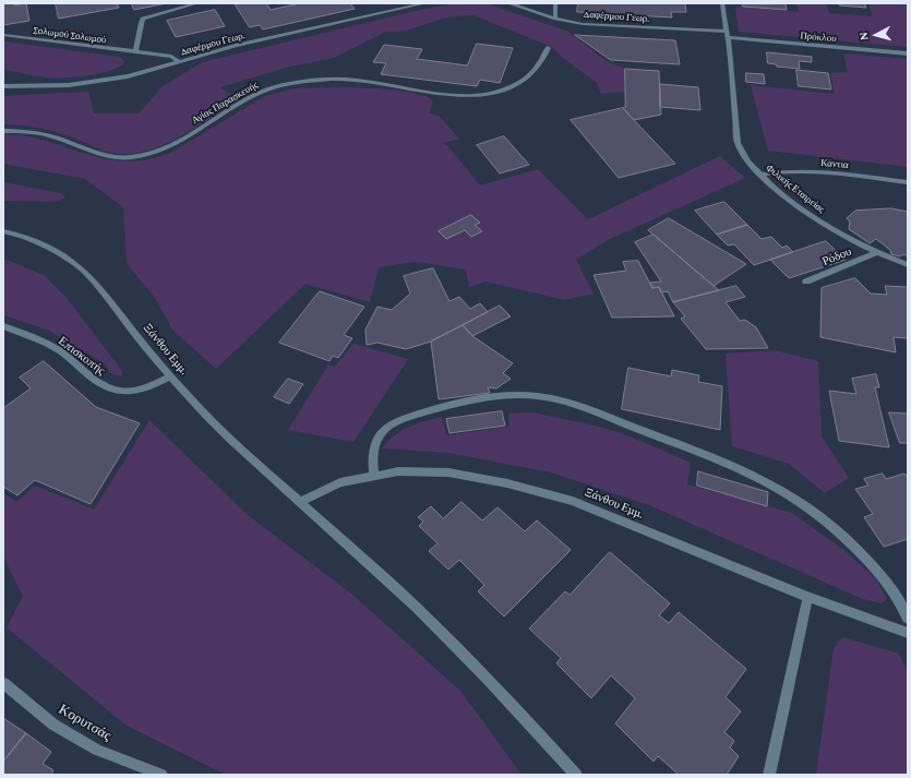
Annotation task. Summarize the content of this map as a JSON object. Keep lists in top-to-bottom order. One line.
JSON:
{"streets":{"street":["Δαφέρμου Γεωρ.","Σολωμού Σολωμού","Πρόκλου","Αγίας Παρασκευής","Κάντια","Φιλικής Εταιρείας","Ρόδου","Ξάνθου Εμμ.","Επισκοπής","Κορυτσάς"]},"crossings":[["Δαφέρμου Γεωρ.","Σολωμού Σολωμού"],["Δαφέρμου Γεωρ.","Πρόκλου"],["Δαφέρμου Γεωρ.","Φιλικής Εταιρείας"],["Πρόκλου","Φιλικής Εταιρείας"],["Κάντια","Φιλικής Εταιρείας"],["Φιλικής Εταιρείας","Ρόδου"],["Ξάνθου Εμμ.","Επισκοπής"]],"north":"left"}
